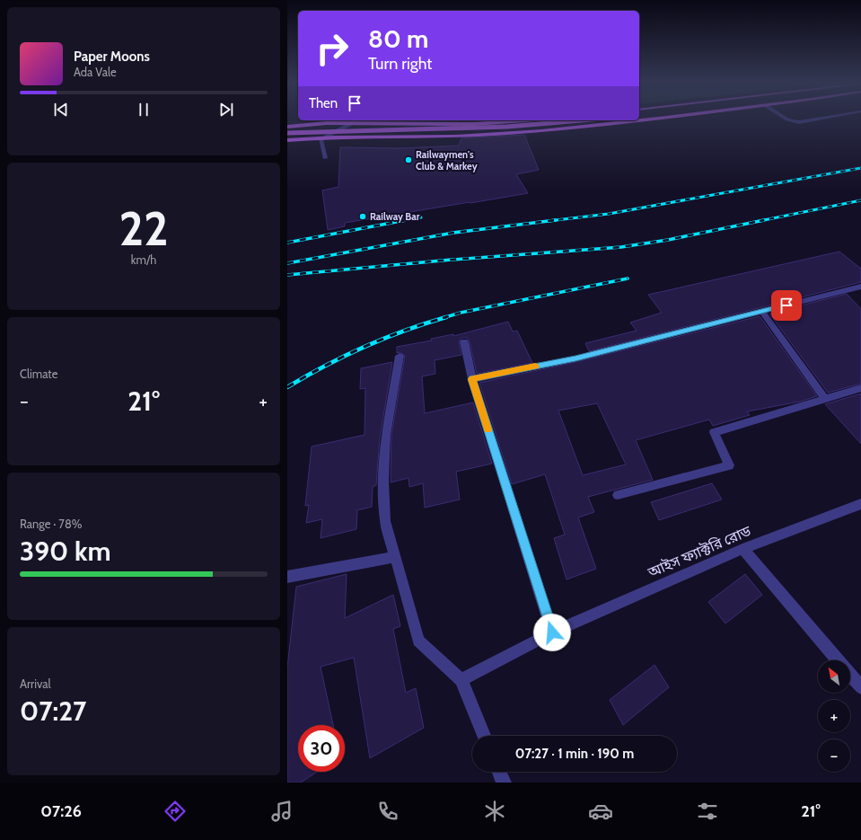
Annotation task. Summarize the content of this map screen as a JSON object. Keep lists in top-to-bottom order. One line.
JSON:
{"streets":{"street":["আইস ফ্যাক্টরি রোড"]},"places":["Railwaymen's Club & Markey","Railway Bar"],"north":"top left","page":{"turn":["80 m","Turn right"],"song":["Paper Moons","Ada Vale"],"then":"Then","tile":[["22","km/h"],"Climate",["Range · 78%","390 km"],["Arrival","07:27"]],"heat":["−","21°","+"],"map_buttons":["+","−"],"limit":"30","trip":"07:27 · 1 min · 190 m","tabs":["07:26","21°"]}}
